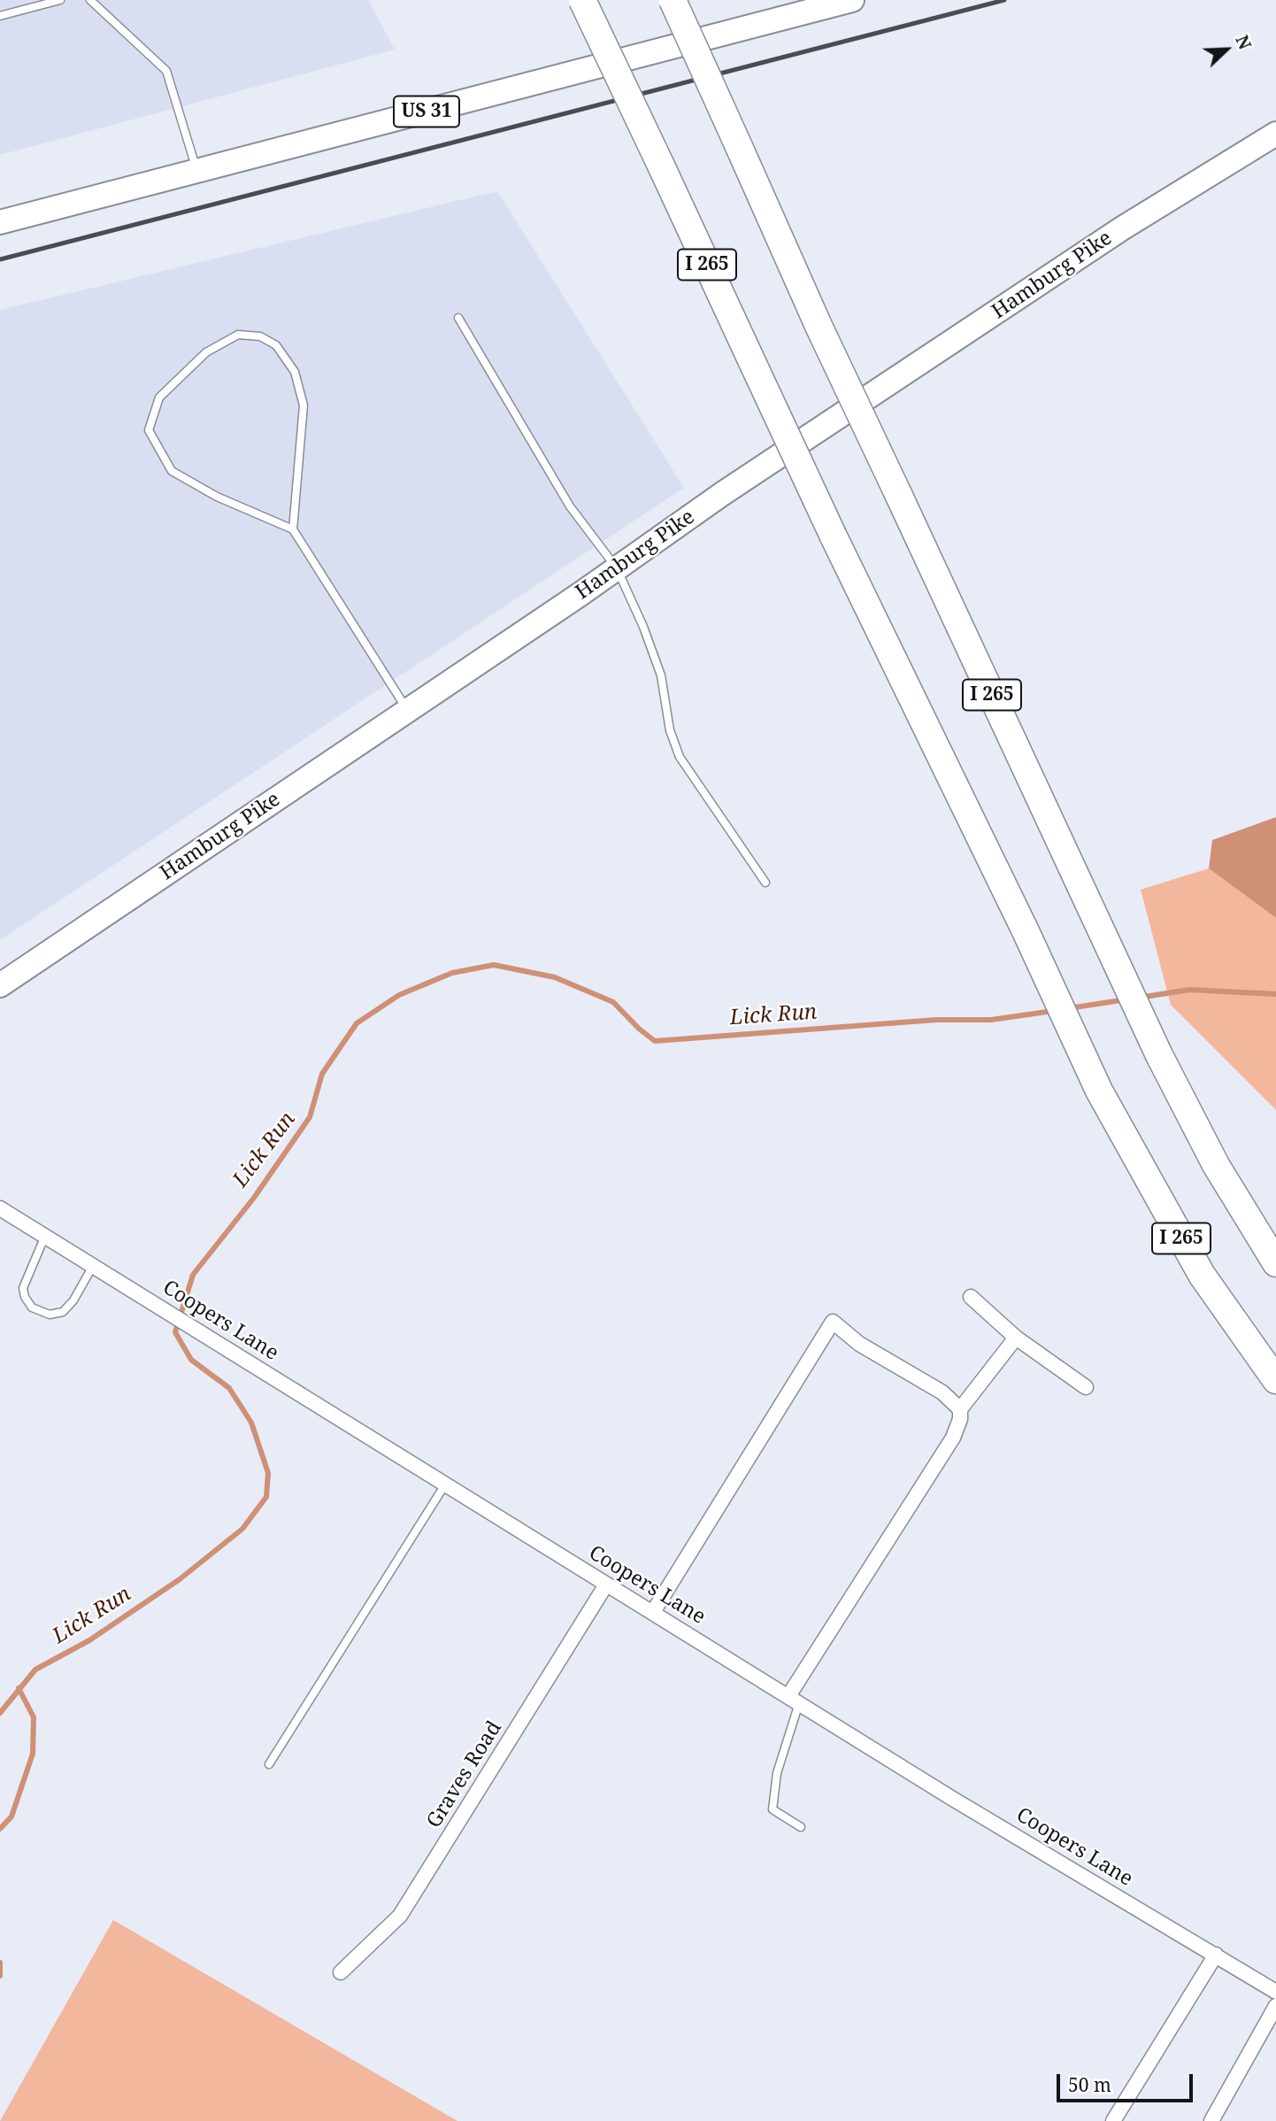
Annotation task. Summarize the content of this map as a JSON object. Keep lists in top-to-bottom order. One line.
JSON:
{"streets":{"highway":["I 265"],"main road":["US 31","Hamburg Pike"],"street":["Coopers Lane","Graves Road"]},"crossings":[["Coopers Lane","Graves Road"]],"water":["Lick Run"],"scale_bar":"50 m","north":"top right"}
